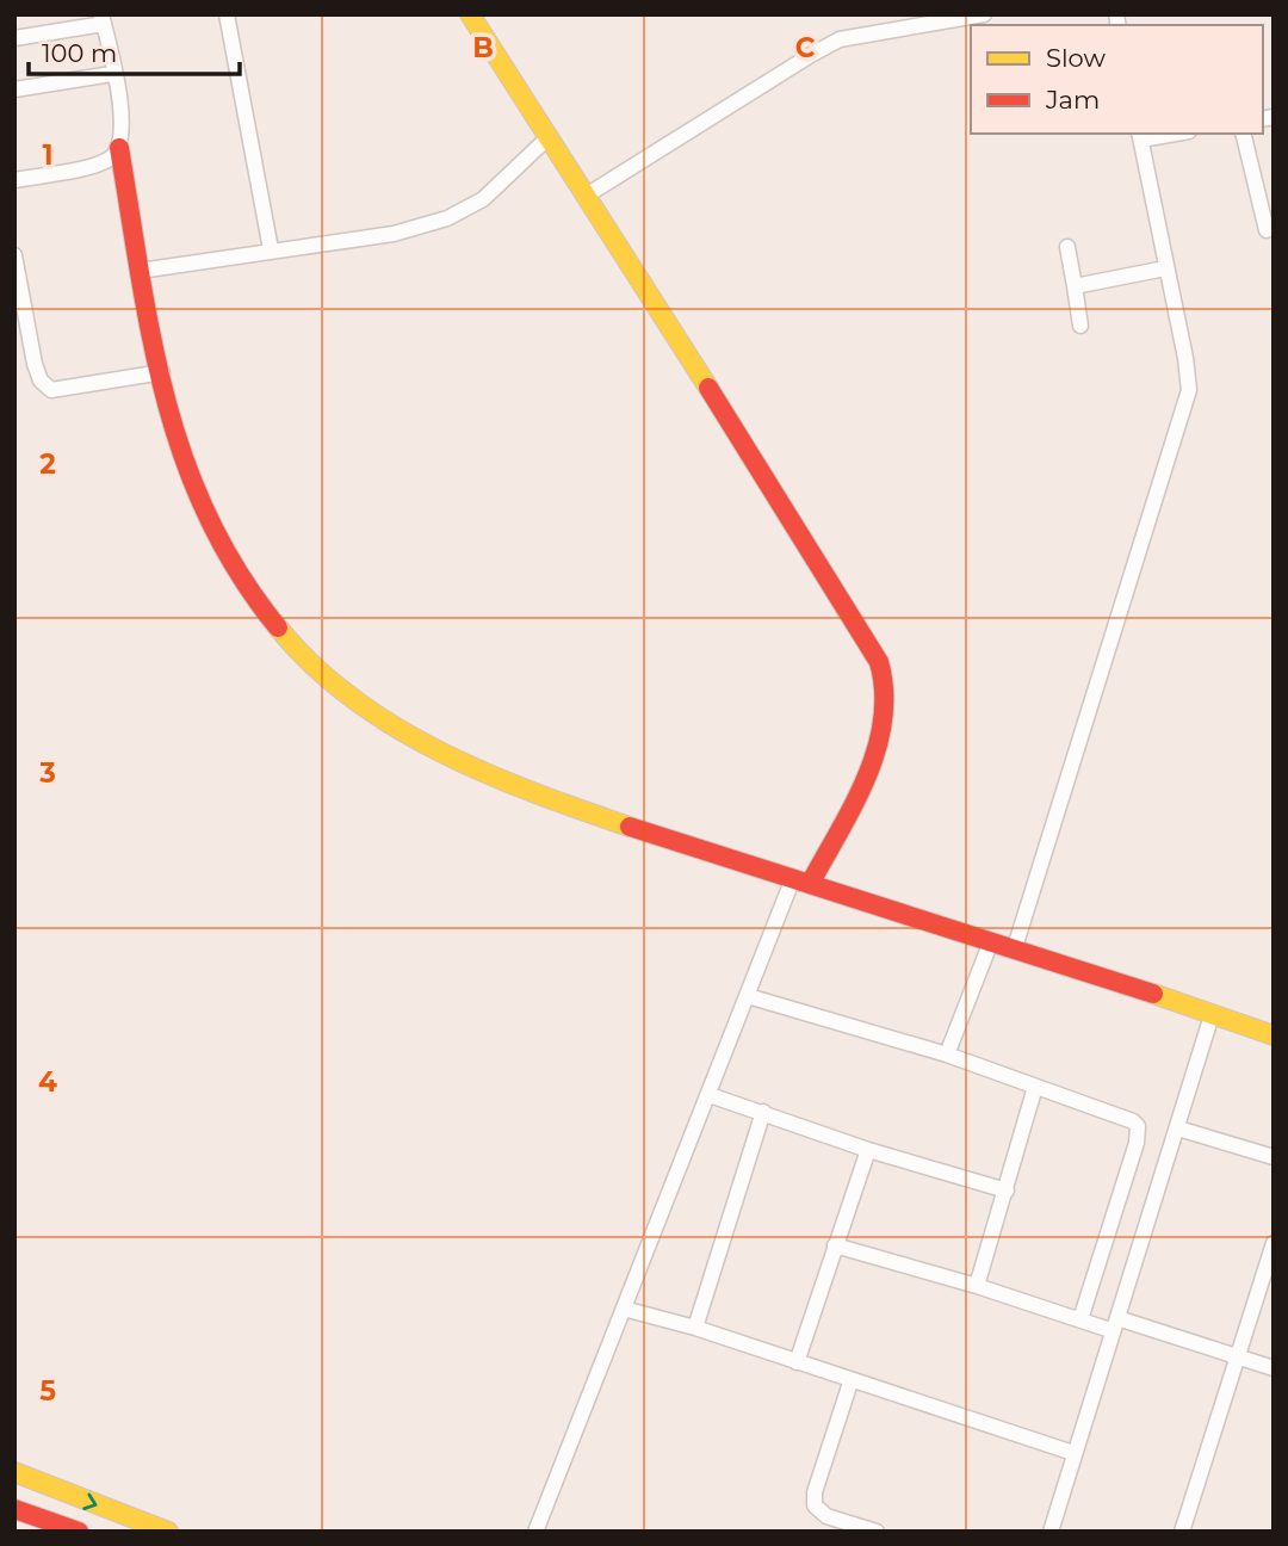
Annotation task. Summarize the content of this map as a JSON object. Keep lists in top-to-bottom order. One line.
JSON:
{"legend":["Slow","Jam"],"scale_bar":"100 m","grid":{"columns":["B","C"],"rows":["1","2","3","4","5"]}}
